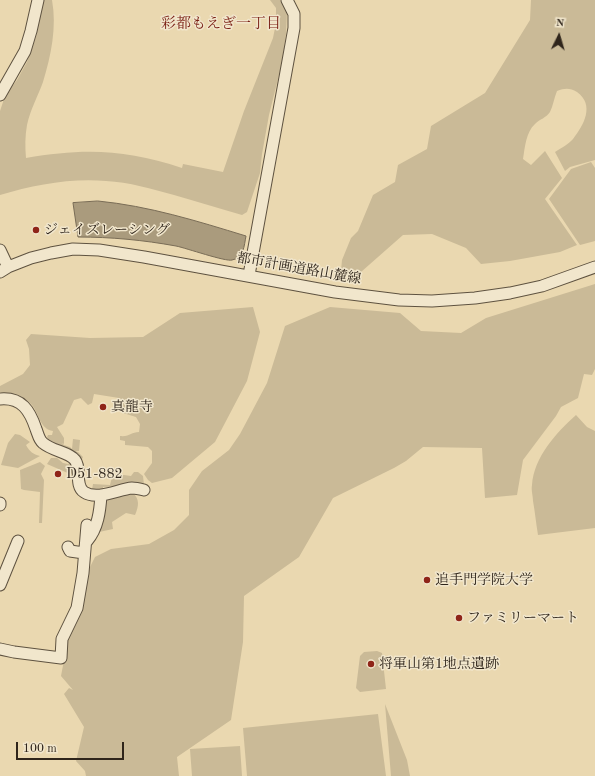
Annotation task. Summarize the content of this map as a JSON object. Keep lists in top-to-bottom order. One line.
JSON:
{"streets":{"street":["都市計画道路山麓線"]},"districts":["彩都もえぎ一丁目"],"places":["ジェイズレーシング","真龍寺","D51-882","追手門学院大学","ファミリーマート","将軍山第1地点遺跡"],"scale_bar":"100 m","north":"top"}
